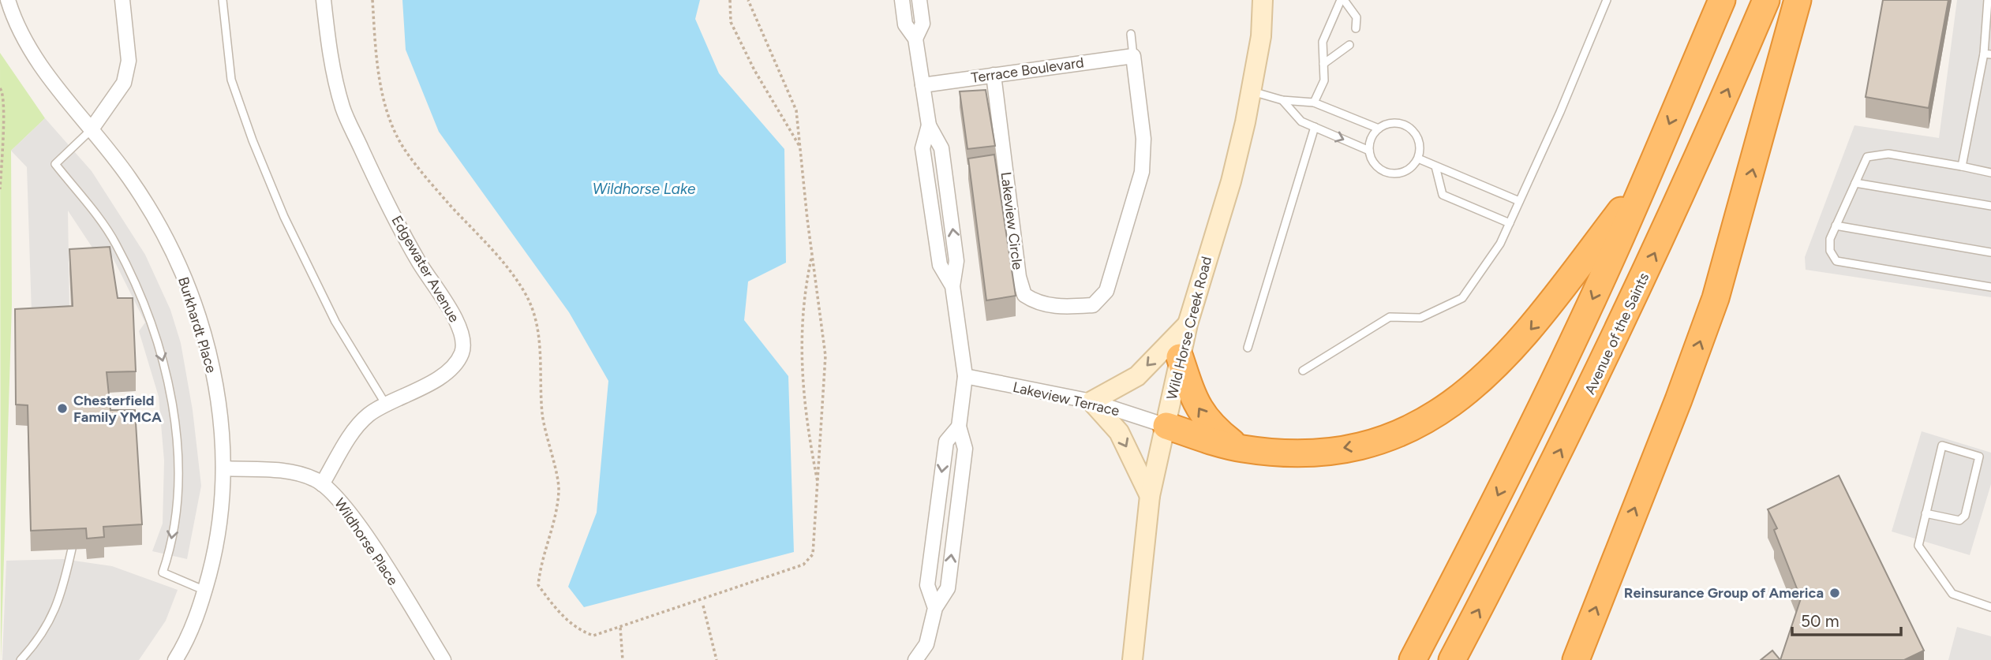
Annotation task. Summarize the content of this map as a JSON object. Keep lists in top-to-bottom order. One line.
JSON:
{"streets":{"highway":["Avenue of the Saints"],"main road":["Wild Horse Creek Road"],"street":["Terrace Boulevard","Lakeview Circle","Edgewater Avenue","Burkhardt Place","Lakeview Terrace","Wildhorse Place"]},"crossings":[["Terrace Boulevard","Lakeview Circle"],["Edgewater Avenue","Wildhorse Place"],["Burkhardt Place","Wildhorse Place"],["Wild Horse Creek Road","Lakeview Terrace"]],"water":["Wildhorse Lake"],"places":["Chesterfield Family YMCA","Reinsurance Group of America"],"scale_bar":"50 m"}
